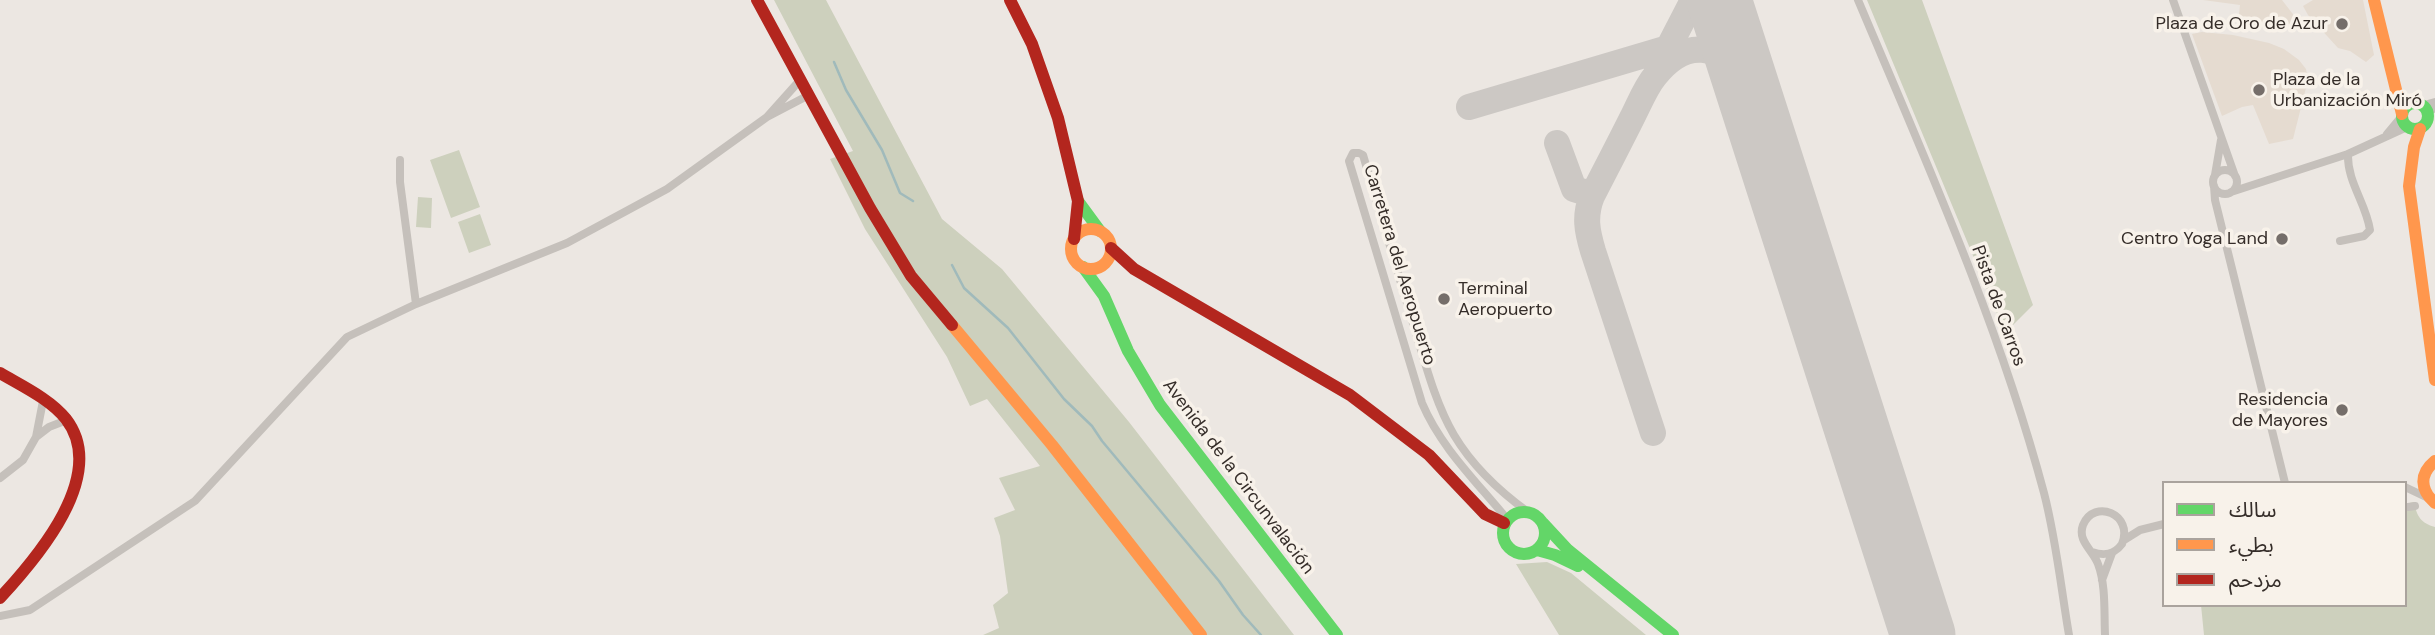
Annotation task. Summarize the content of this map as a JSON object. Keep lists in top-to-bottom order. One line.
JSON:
{"streets":{"main road":["Avenida de la Circunvalación"],"street":["Carretera del Aeropuerto","Pista de Carros"]},"places":["Plaza de Oro de Azur","Plaza de la Urbanización Miró","Centro Yoga Land","Terminal Aeropuerto","Residencia de Mayores"],"legend":["سالك","بطيء","مزدحم"]}
